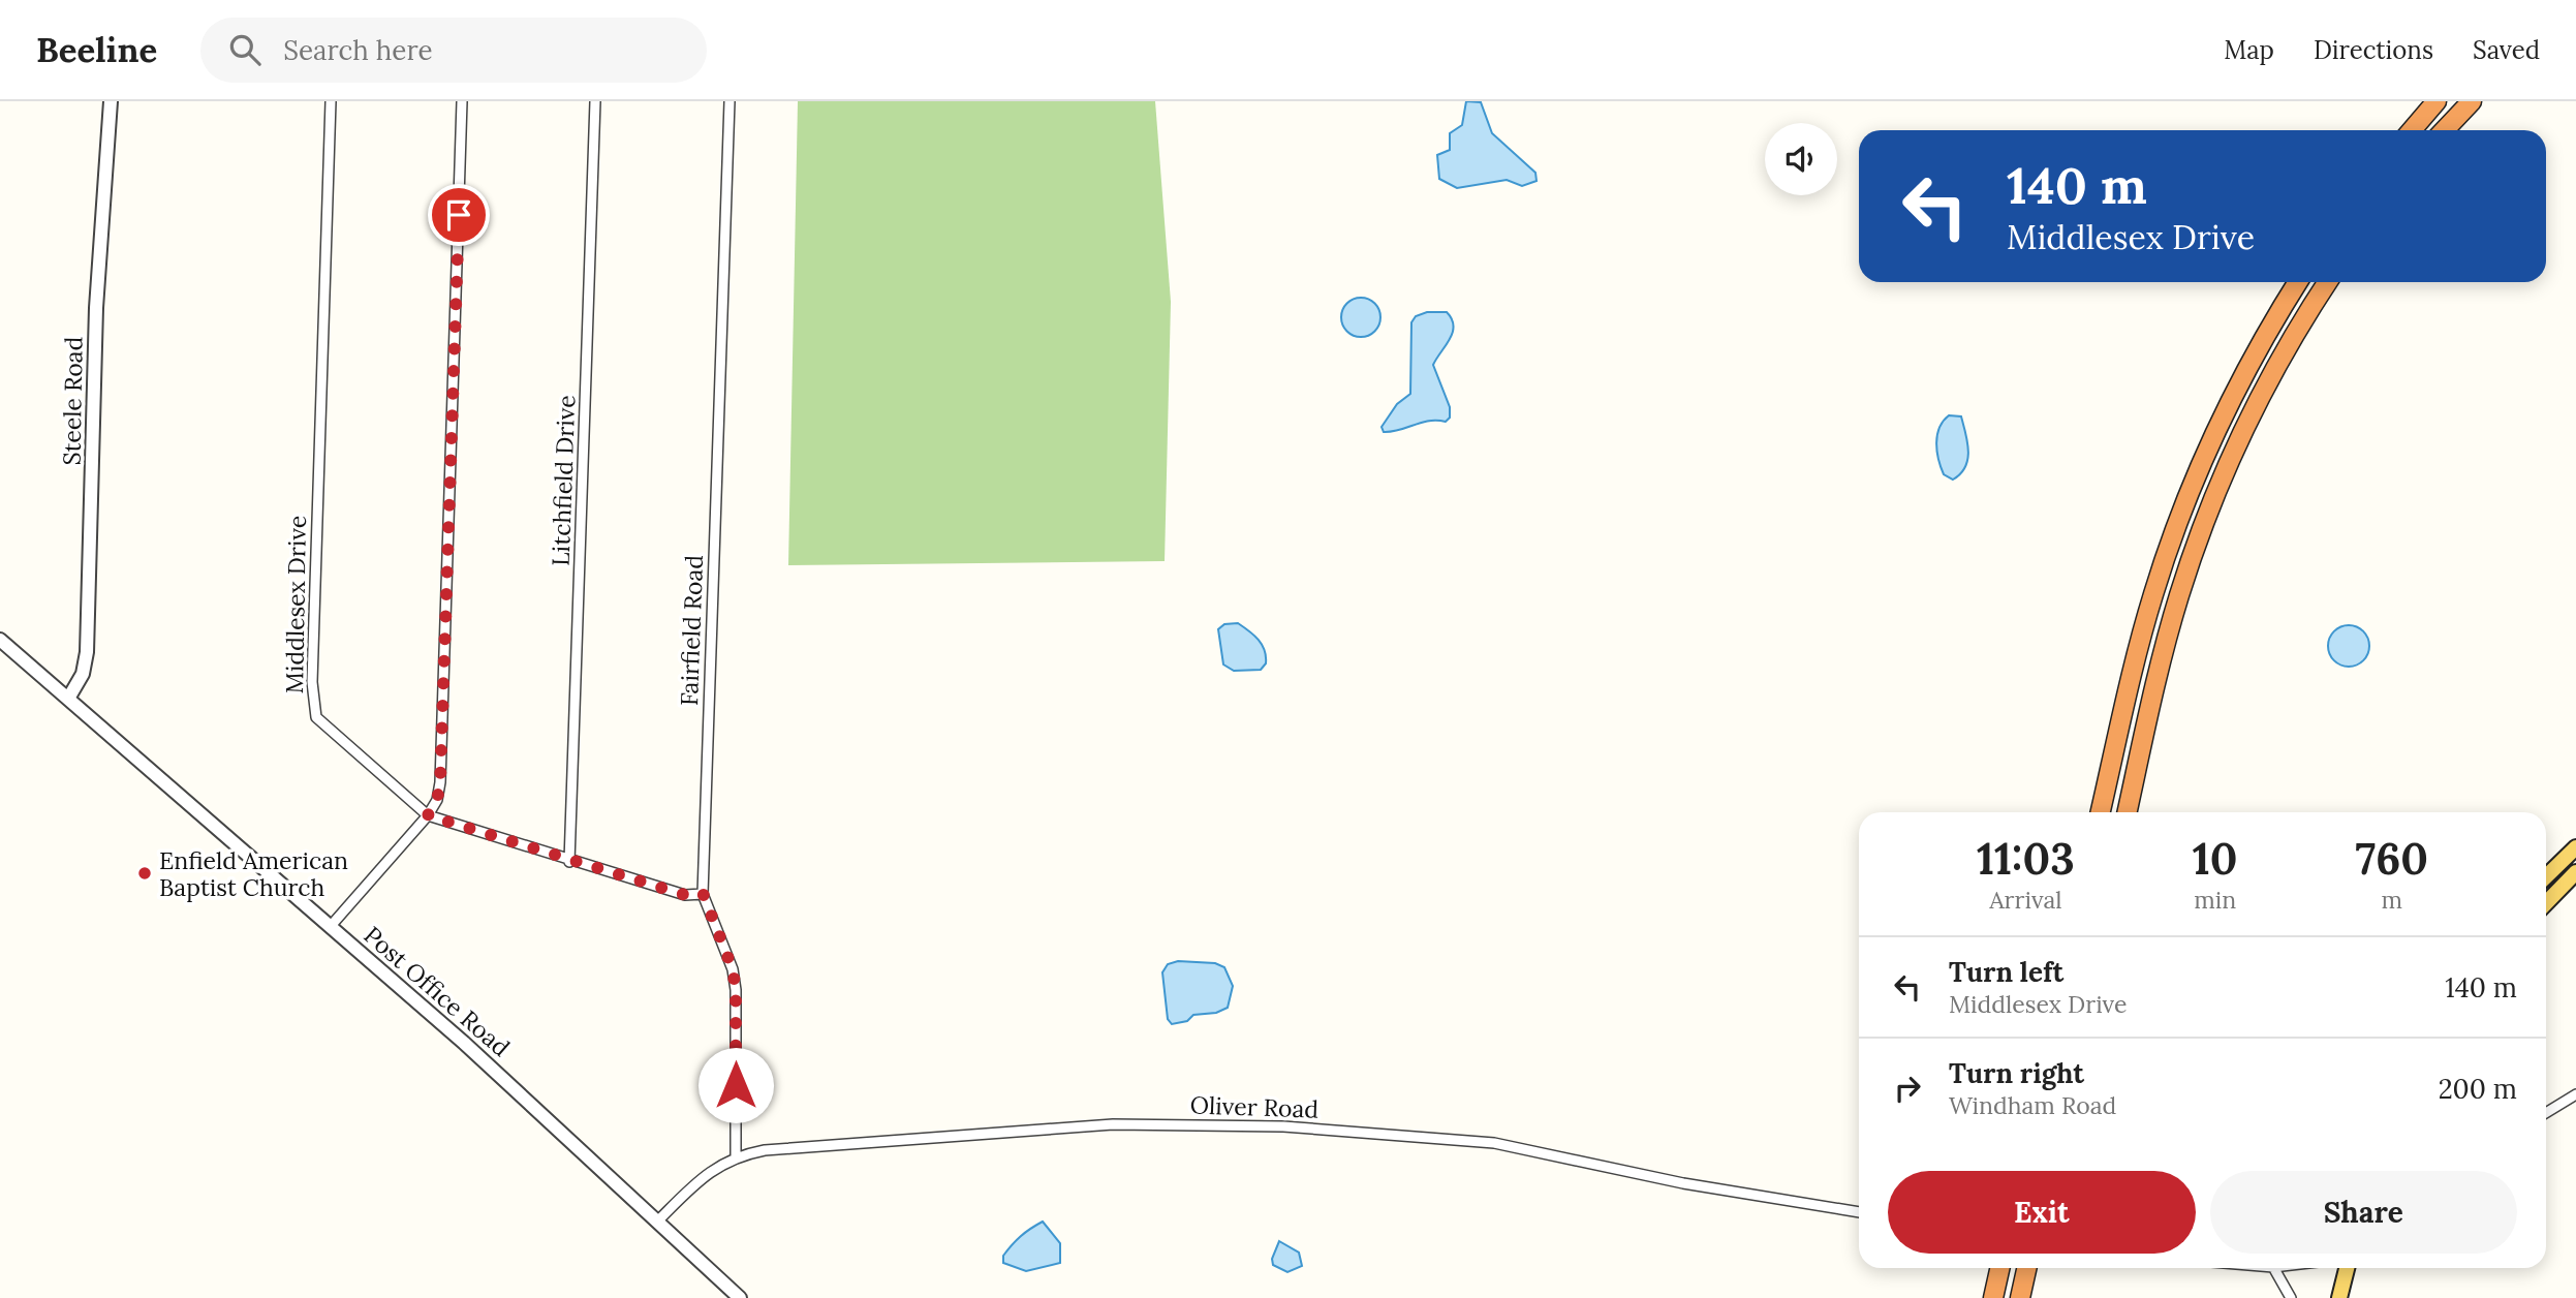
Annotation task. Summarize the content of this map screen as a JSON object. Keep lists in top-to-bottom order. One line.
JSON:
{"streets":{"street":["Steele Road","Litchfield Drive","Middlesex Drive","Fairfield Road","Post Office Road","Oliver Road"]},"crossings":[["Steele Road","Post Office Road"],["Litchfield Drive","Middlesex Drive"],["Middlesex Drive","Fairfield Road"],["Fairfield Road","Oliver Road"],["Post Office Road","Oliver Road"]],"places":["Enfield American Baptist Church"],"page":{"header":"Beeline","search":"Search here","nav":["Map","Directions","Saved"],"turn":["140 m","Middlesex Drive"],"eta":["11:03","Arrival","10","min","760","m"],"list":[{"name":"Turn left","note":"Middlesex Drive","value":"140 m"},{"name":"Turn right","note":"Windham Road","value":"200 m"}],"buttons":["Exit","Share"]}}
